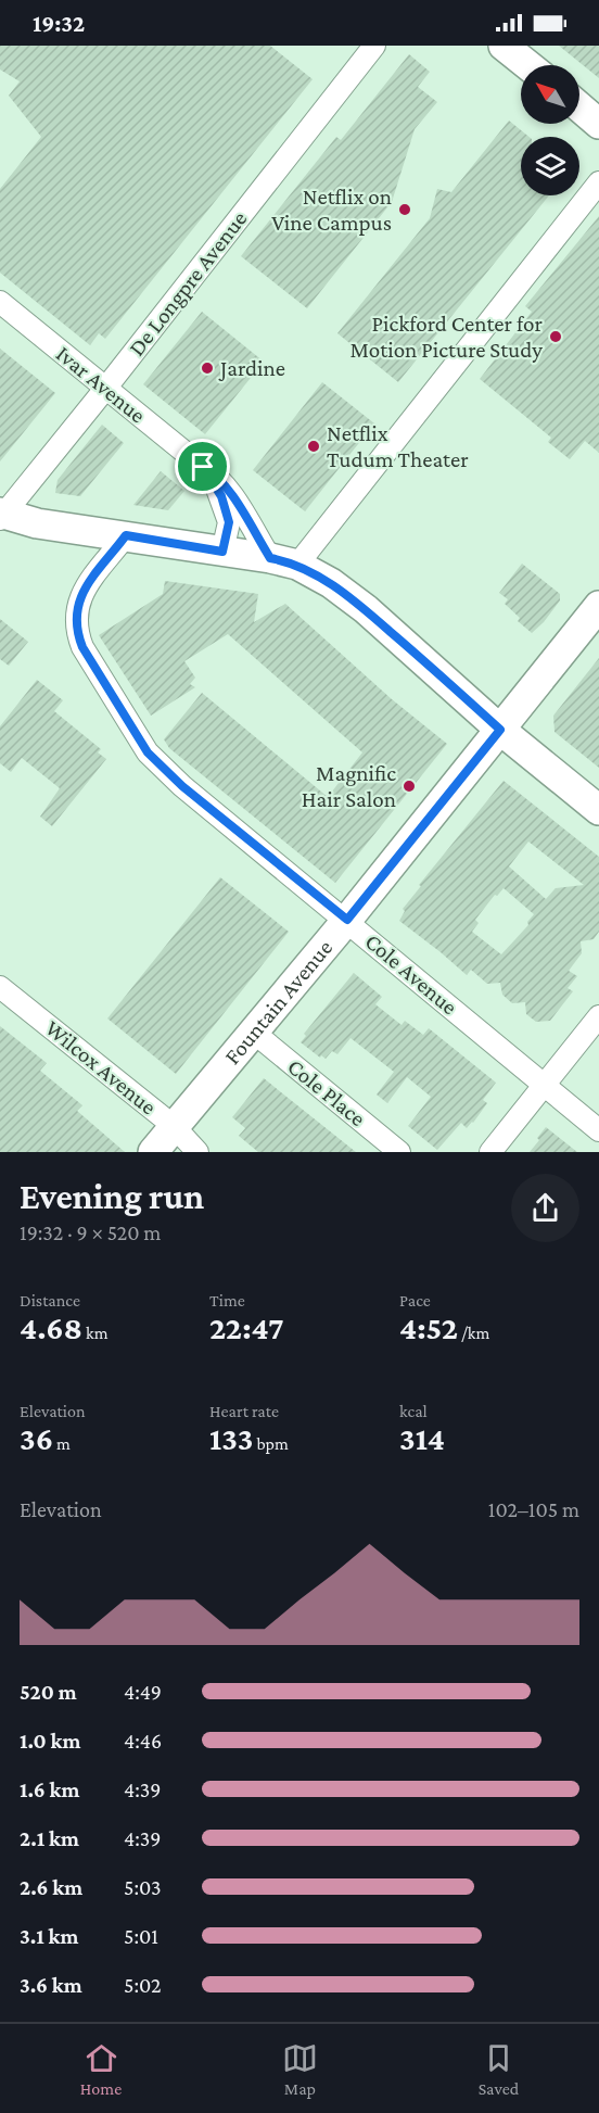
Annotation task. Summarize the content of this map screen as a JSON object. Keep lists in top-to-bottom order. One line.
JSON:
{"streets":{"main road":["Fountain Avenue"],"street":["De Longpre Avenue","Ivar Avenue","Cole Avenue","Wilcox Avenue","Cole Place"]},"crossings":[["De Longpre Avenue","Ivar Avenue"],["Cole Avenue","Fountain Avenue"],["Fountain Avenue","Wilcox Avenue"],["Fountain Avenue","Cole Place"]],"places":["Netflix on Vine Campus","Pickford Center for Motion Picture Study","Jardine","Netflix Tudum Theater","Magnific Hair Salon"],"north":"top left","page":{"status":"19:32","heading":["Evening run","19:32 · 9 × 520 m"],"stats":[["Distance","4.68 km"],["Time","22:47"],["Pace","4:52 /km"],["Elevation","36 m"],["Heart rate","133 bpm"],["kcal","314"]],"chart":["Elevation","102–105 m"],"list":[{"name":"520 m","note":"4:49"},{"name":"1.0 km","note":"4:46"},{"name":"1.6 km","note":"4:39"},{"name":"2.1 km","note":"4:39"},{"name":"2.6 km","note":"5:03"},{"name":"3.1 km","note":"5:01"},{"name":"3.6 km","note":"5:02"}],"tabs":["Home","Map","Saved"]}}
